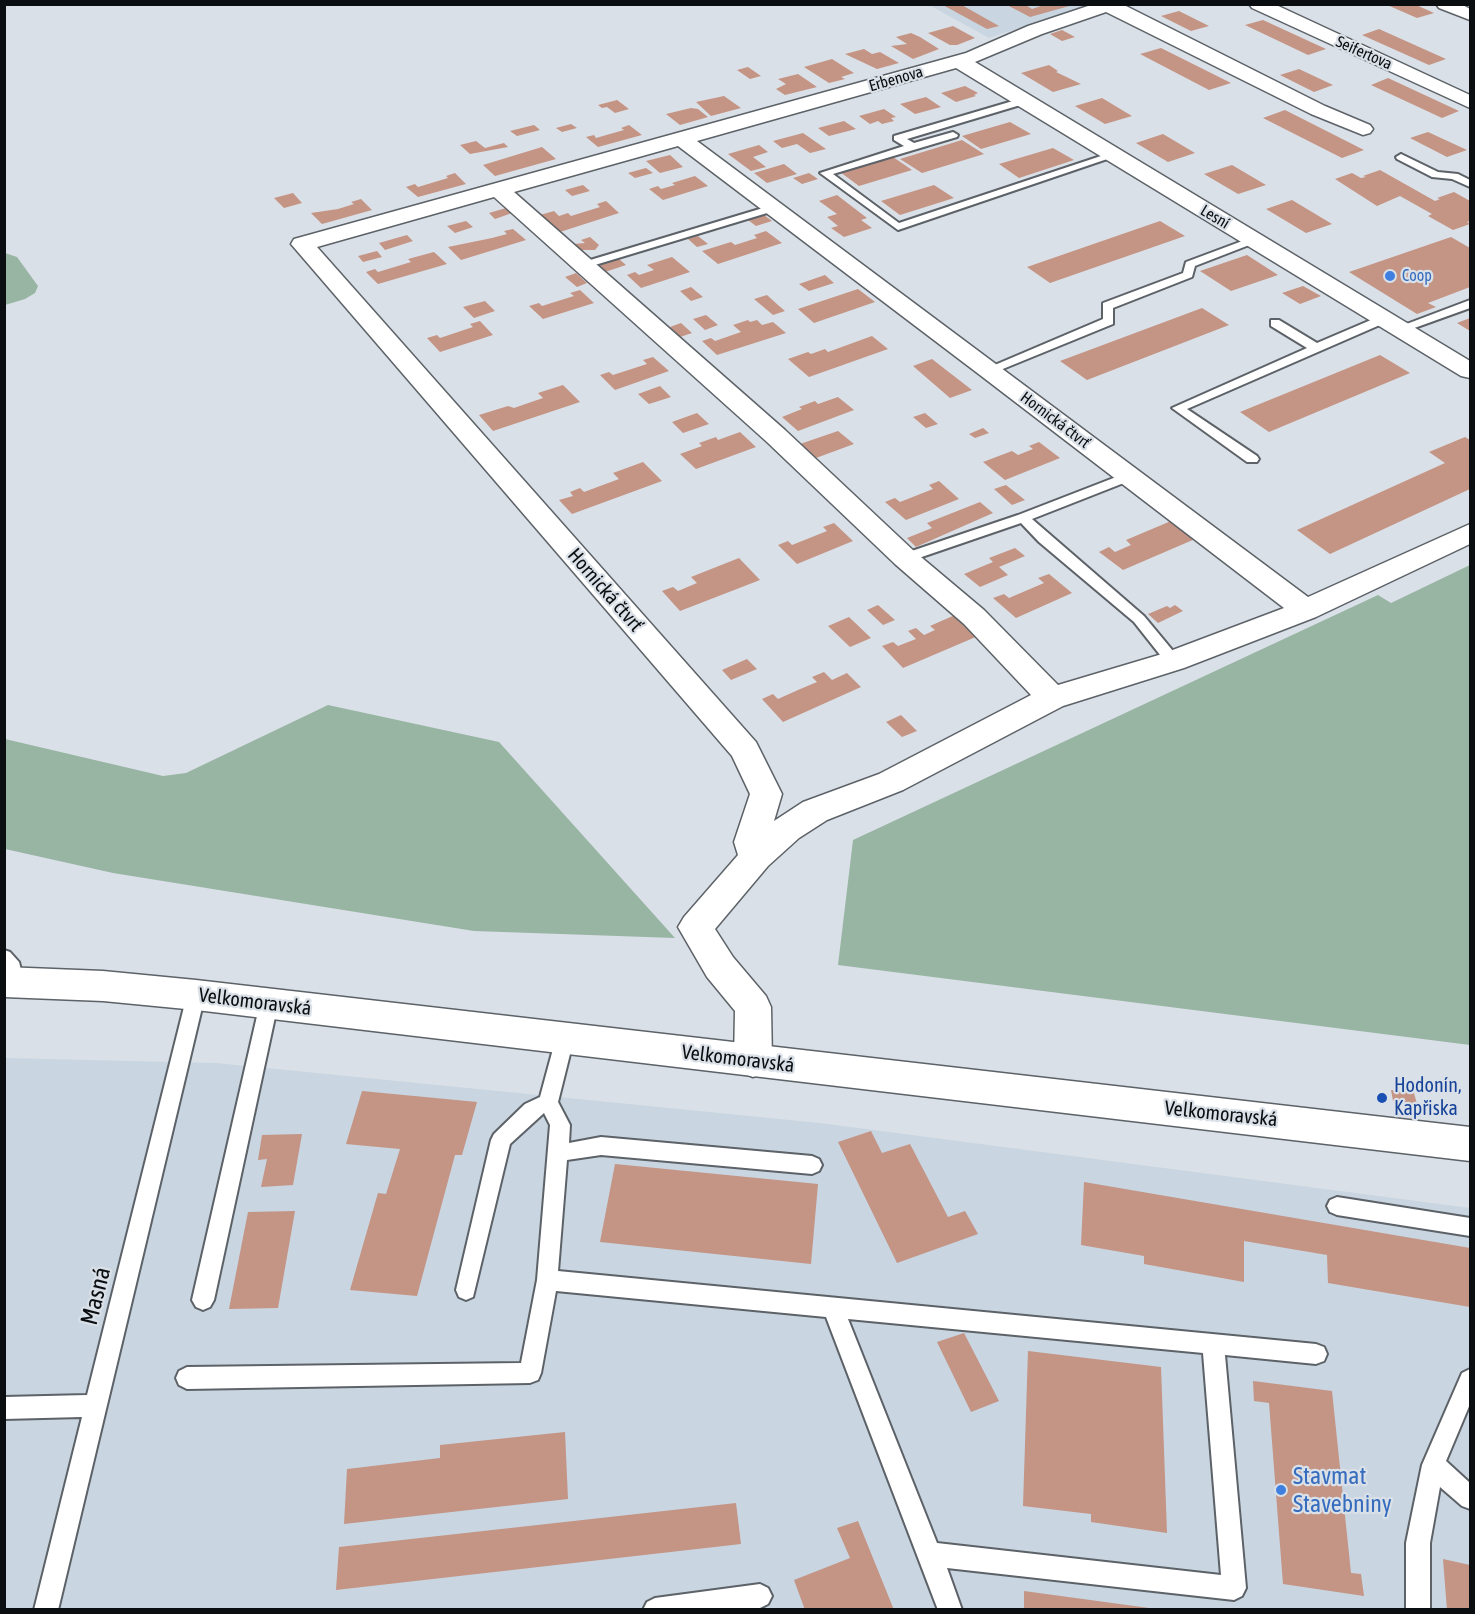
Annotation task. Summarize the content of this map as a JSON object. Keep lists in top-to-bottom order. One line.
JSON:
{"streets":{"street":["Seifertova","Erbenova","Lesní","Hornická čtvrť","Velkomoravská"],"lane":["Masná"]},"crossings":[["Erbenova","Lesní"],["Erbenova","Hornická čtvrť"],["Velkomoravská","Masná"]],"places":["Coop","Hodonín, Kapřiska","Stavmat Stavebniny"]}
